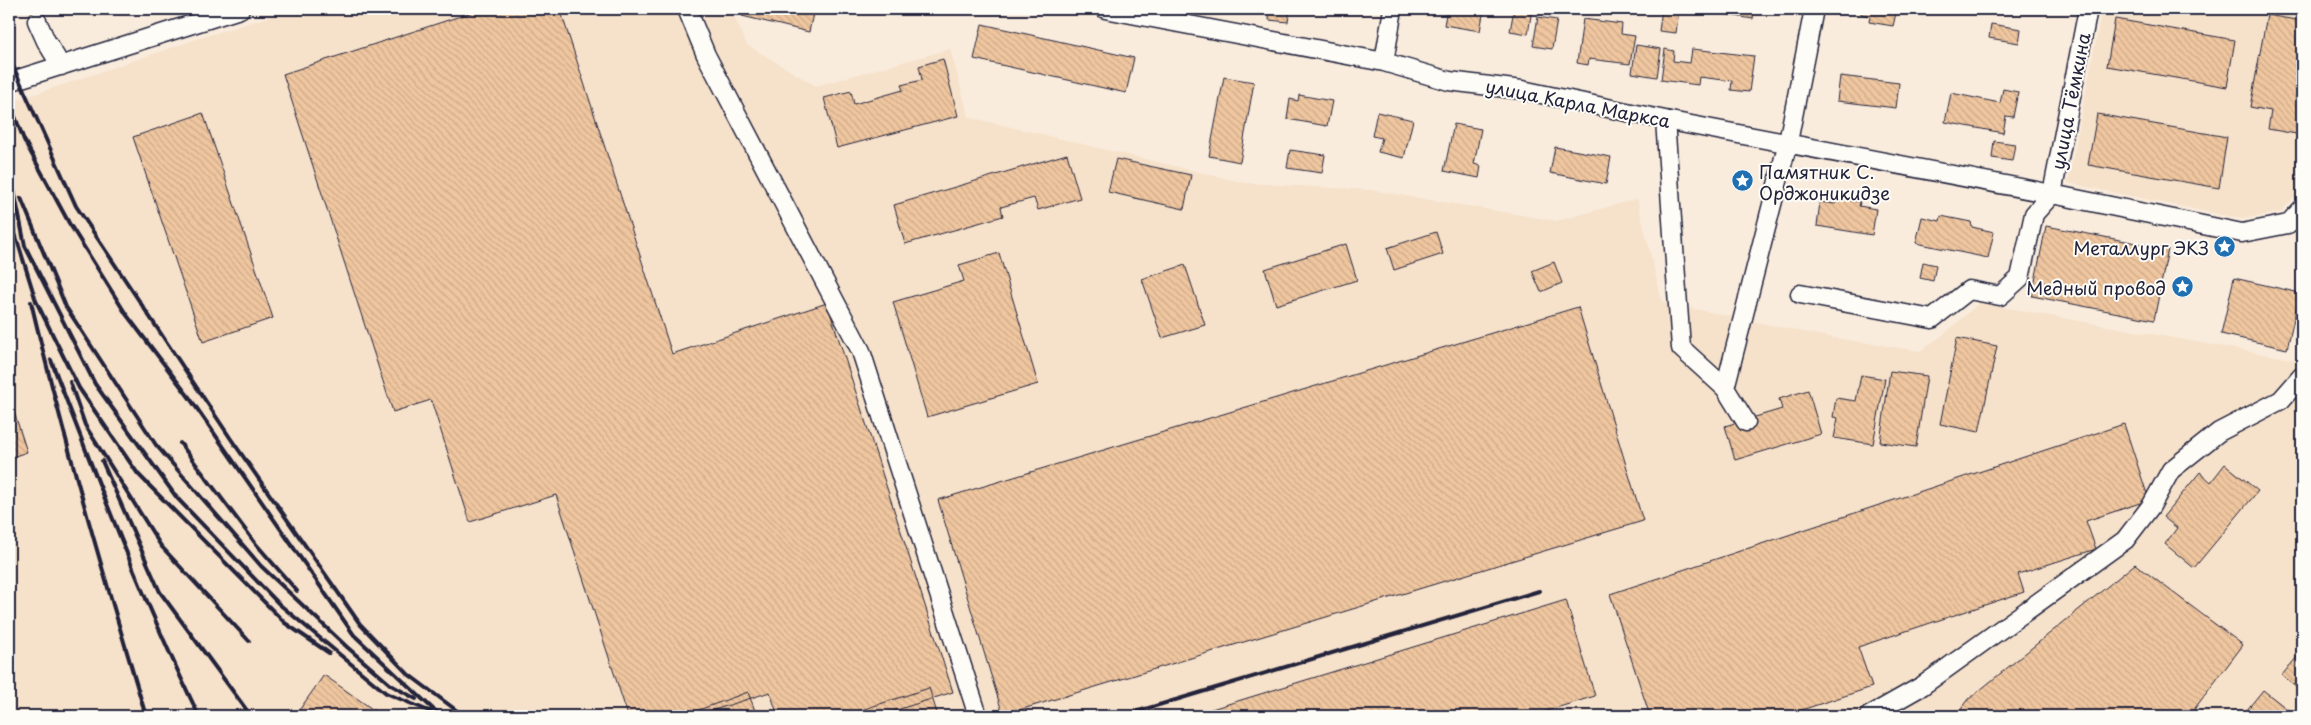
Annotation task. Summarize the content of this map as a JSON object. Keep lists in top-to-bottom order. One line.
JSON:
{"streets":{"street":["улица Тёмкина","улица Карла Маркса"]},"crossings":[["улица Тёмкина","улица Карла Маркса"]],"places":{"place":["Памятник С. Орджоникидзе","Металлург ЭКЗ","Медный провод"]}}
